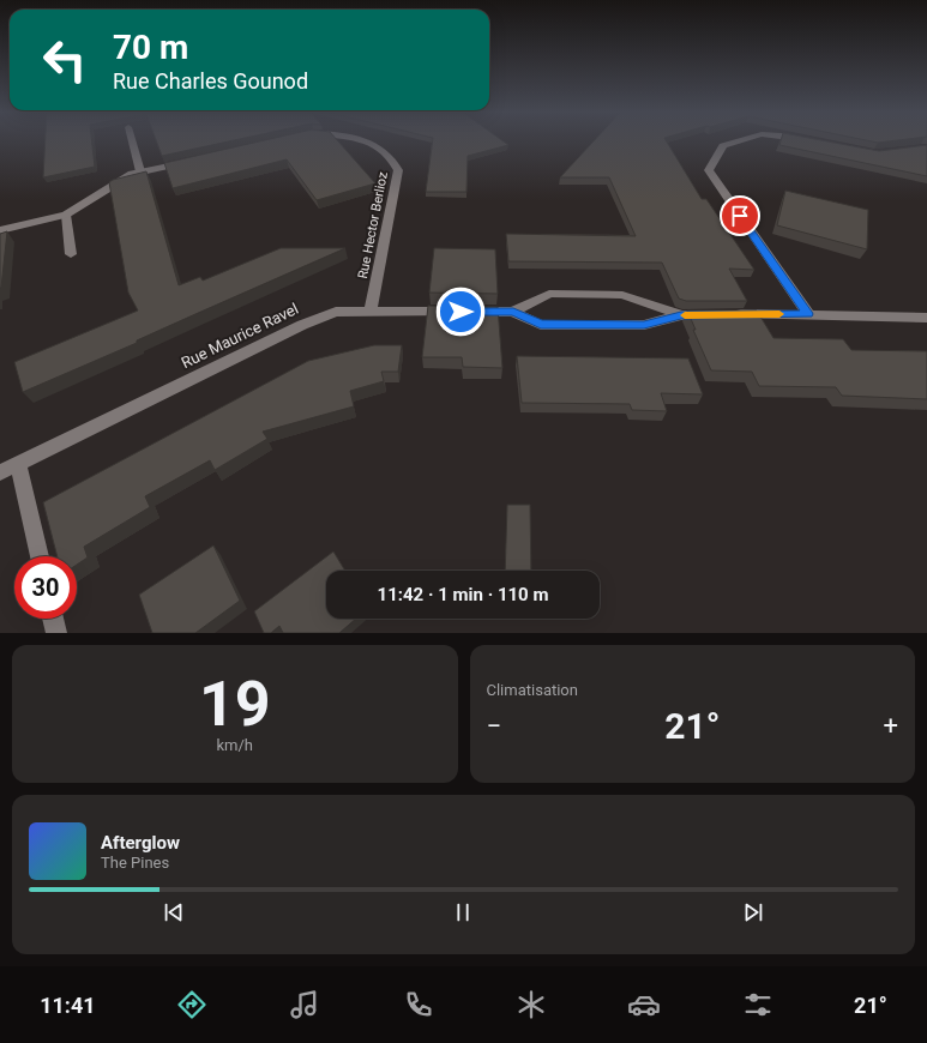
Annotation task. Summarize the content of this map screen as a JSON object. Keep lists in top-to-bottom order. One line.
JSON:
{"streets":{"street":["Rue Hector Berlioz","Rue Maurice Ravel"]},"crossings":[["Rue Hector Berlioz","Rue Maurice Ravel"]],"page":{"turn":["70 m","Rue Charles Gounod"],"limit":"30","trip":"11:42 · 1 min · 110 m","tile":[["19","km/h"],"Climatisation"],"heat":["−","21°","+"],"song":["Afterglow","The Pines"],"tabs":["11:41","21°"]}}
